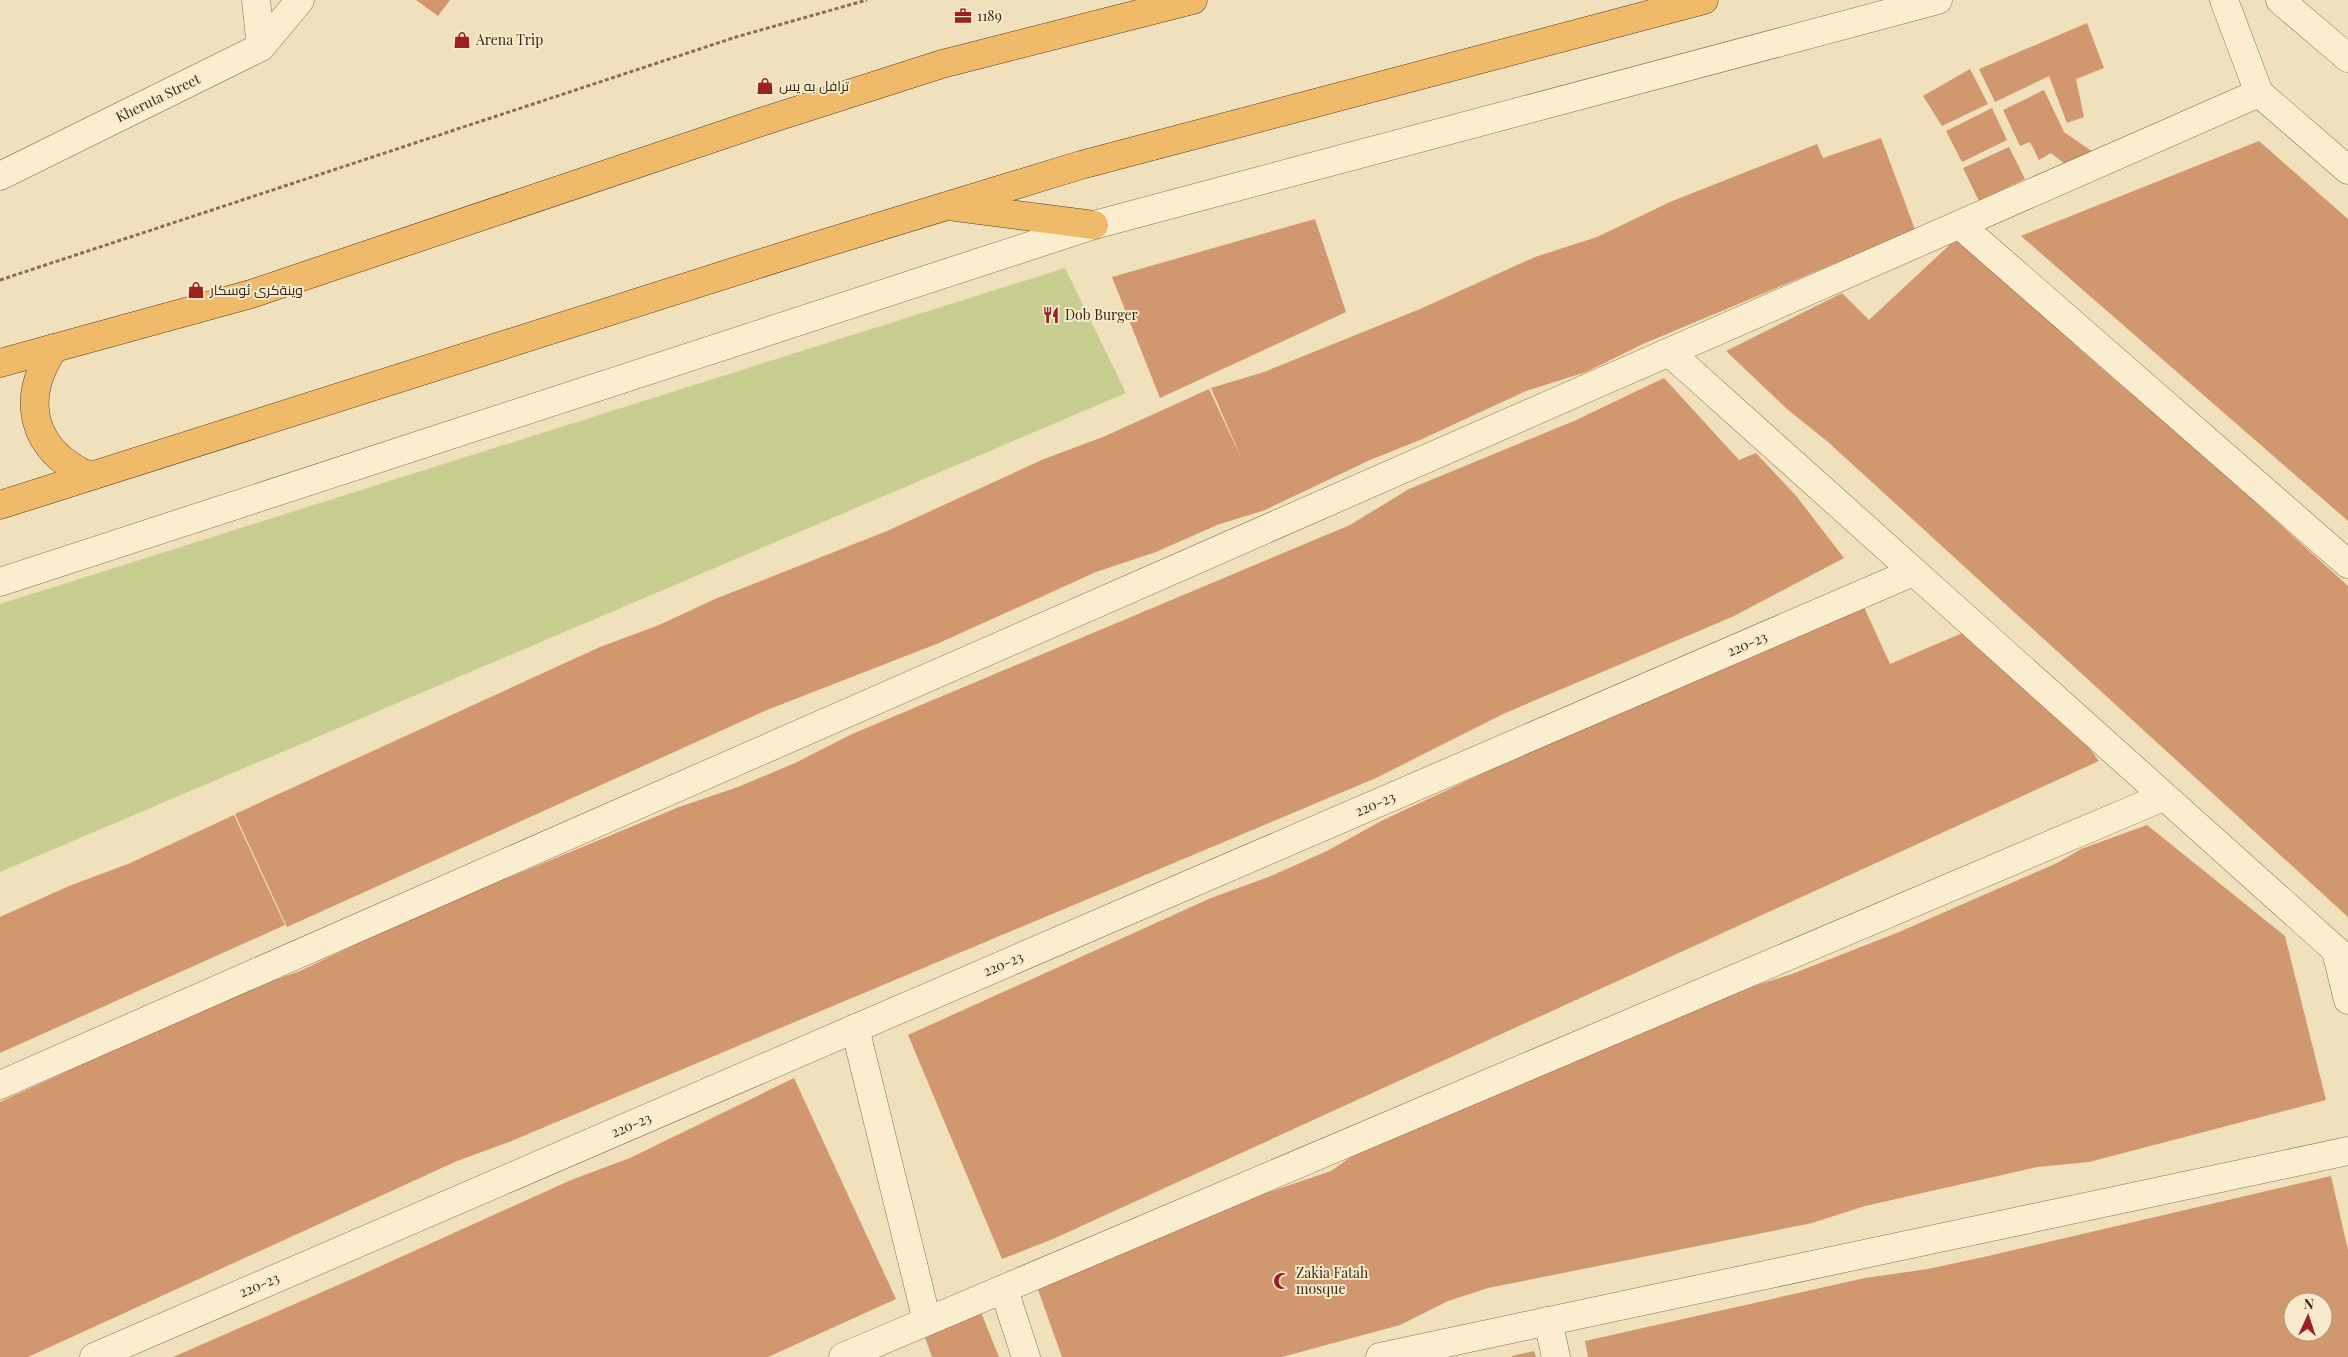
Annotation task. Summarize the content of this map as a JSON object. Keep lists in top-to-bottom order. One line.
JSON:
{"streets":{"street":["Kheruta Street","220-23"]},"places":{"office":["1189"],"shop":["Arena Trip","ترافل به يس","وينةكرى ئوسكار"],"restaurant":["Dob Burger"],"mosque":["Zakia Fatah mosque"]},"north":"top"}
